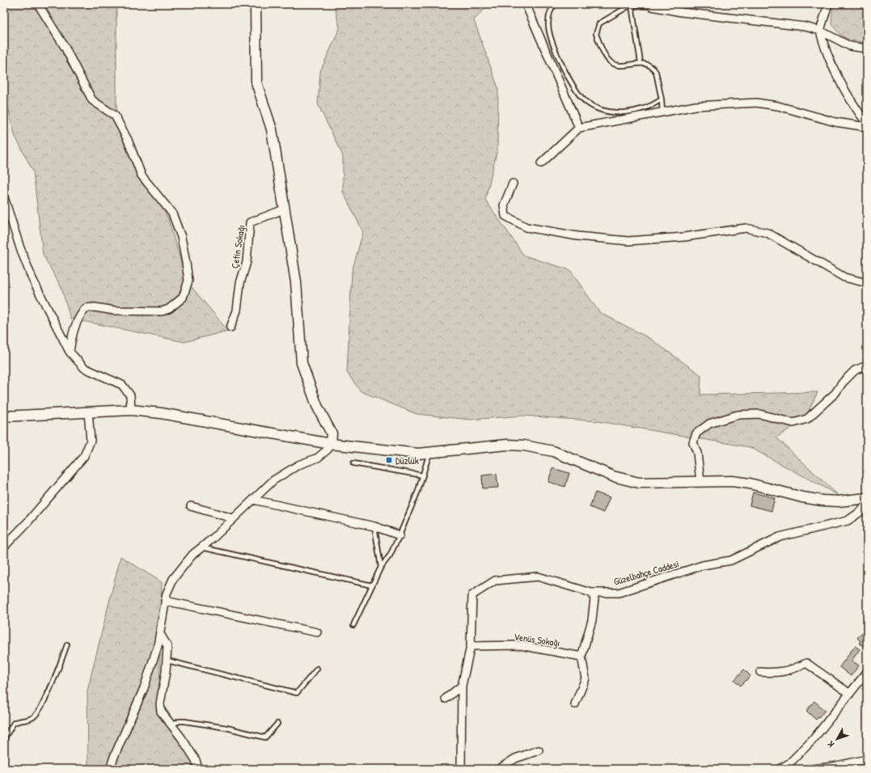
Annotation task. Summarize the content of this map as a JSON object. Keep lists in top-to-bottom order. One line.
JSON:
{"streets":{"street":["Çetin Sokağı","Güzelbahçe Caddesi","Venüs Sokağı"]},"crossings":[["Güzelbahçe Caddesi","Venüs Sokağı"]],"places":{"transit":["Düzlük"]},"north":"bottom left"}
